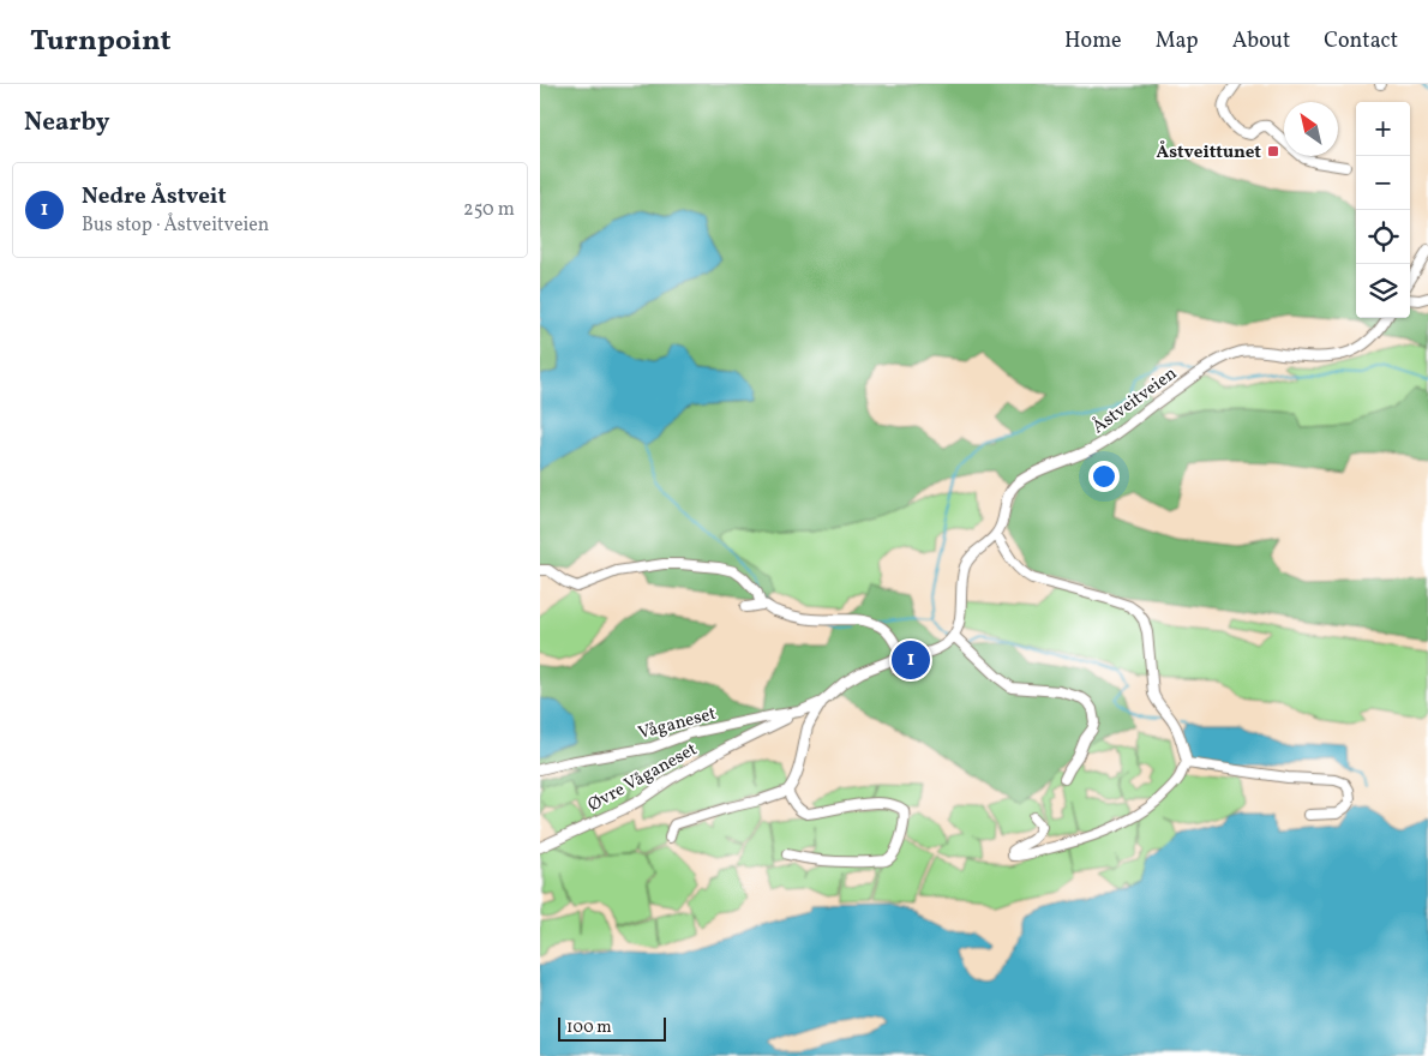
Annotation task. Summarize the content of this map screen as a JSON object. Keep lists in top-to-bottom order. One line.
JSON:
{"streets":{"street":["Åstveitveien","Våganeset","Øvre Våganeset"]},"crossings":[["Våganeset","Øvre Våganeset"]],"places":{"transit":["Åstveittunet"]},"scale_bar":"100 m","north":"top left","page":{"header":"Turnpoint","nav":["Home","Map","About","Contact"],"heading":"Nearby","map_buttons":["+","−"],"list":[{"mark":"1","name":"Nedre Åstveit","note":"Bus stop · Åstveitveien","value":"250 m"}],"pins":"1","scale":"100 m"}}
